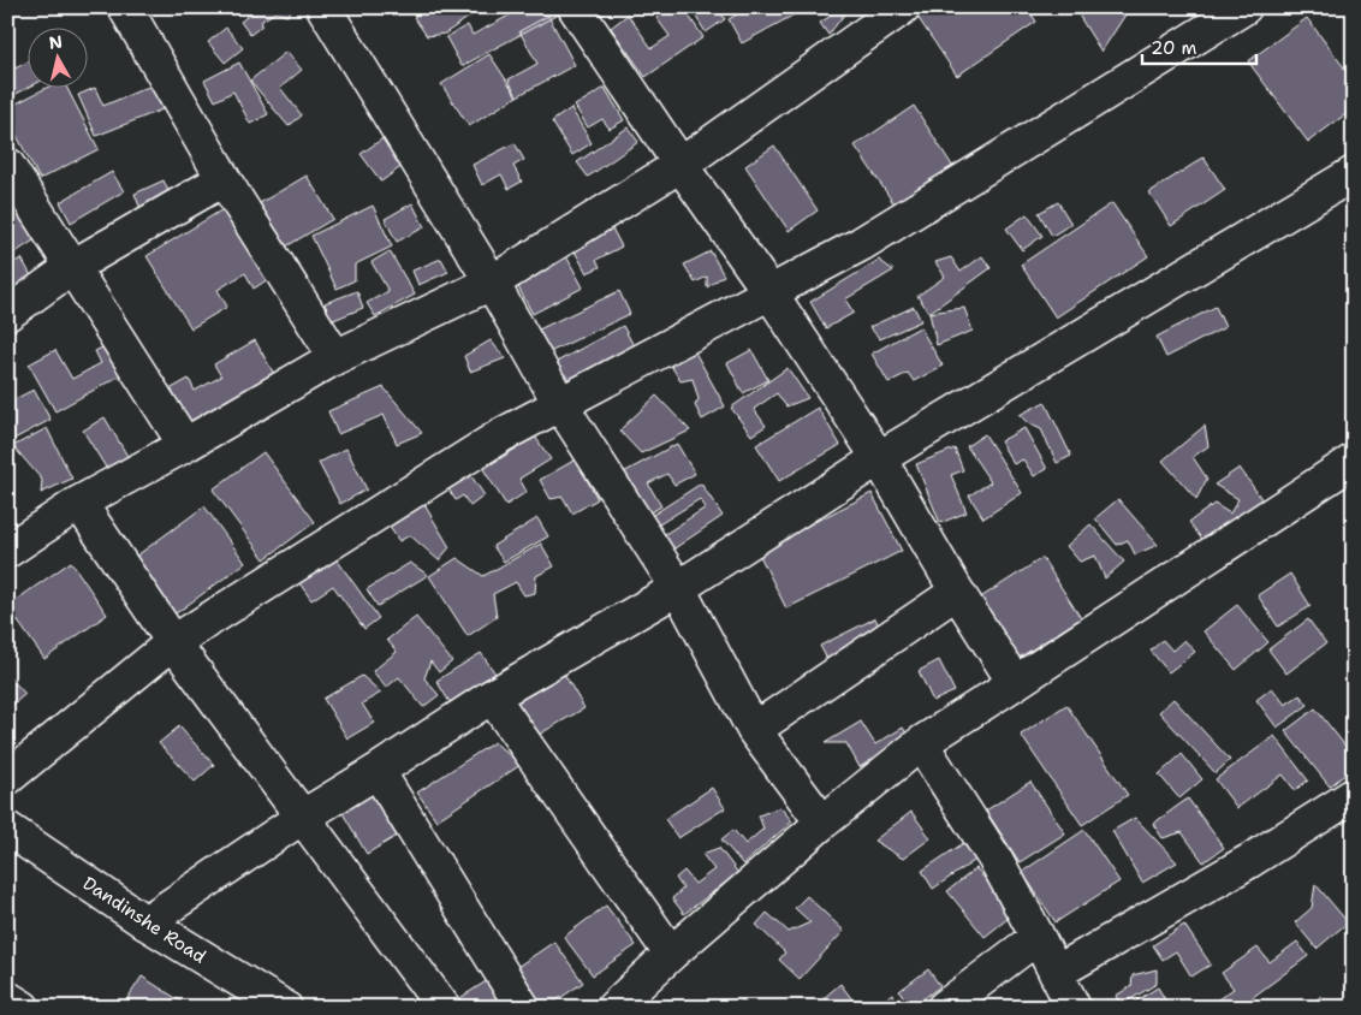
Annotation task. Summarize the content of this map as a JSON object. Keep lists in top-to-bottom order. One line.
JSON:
{"streets":{"street":["Dandinshe Road"]},"scale_bar":"20 m","north":"top"}
